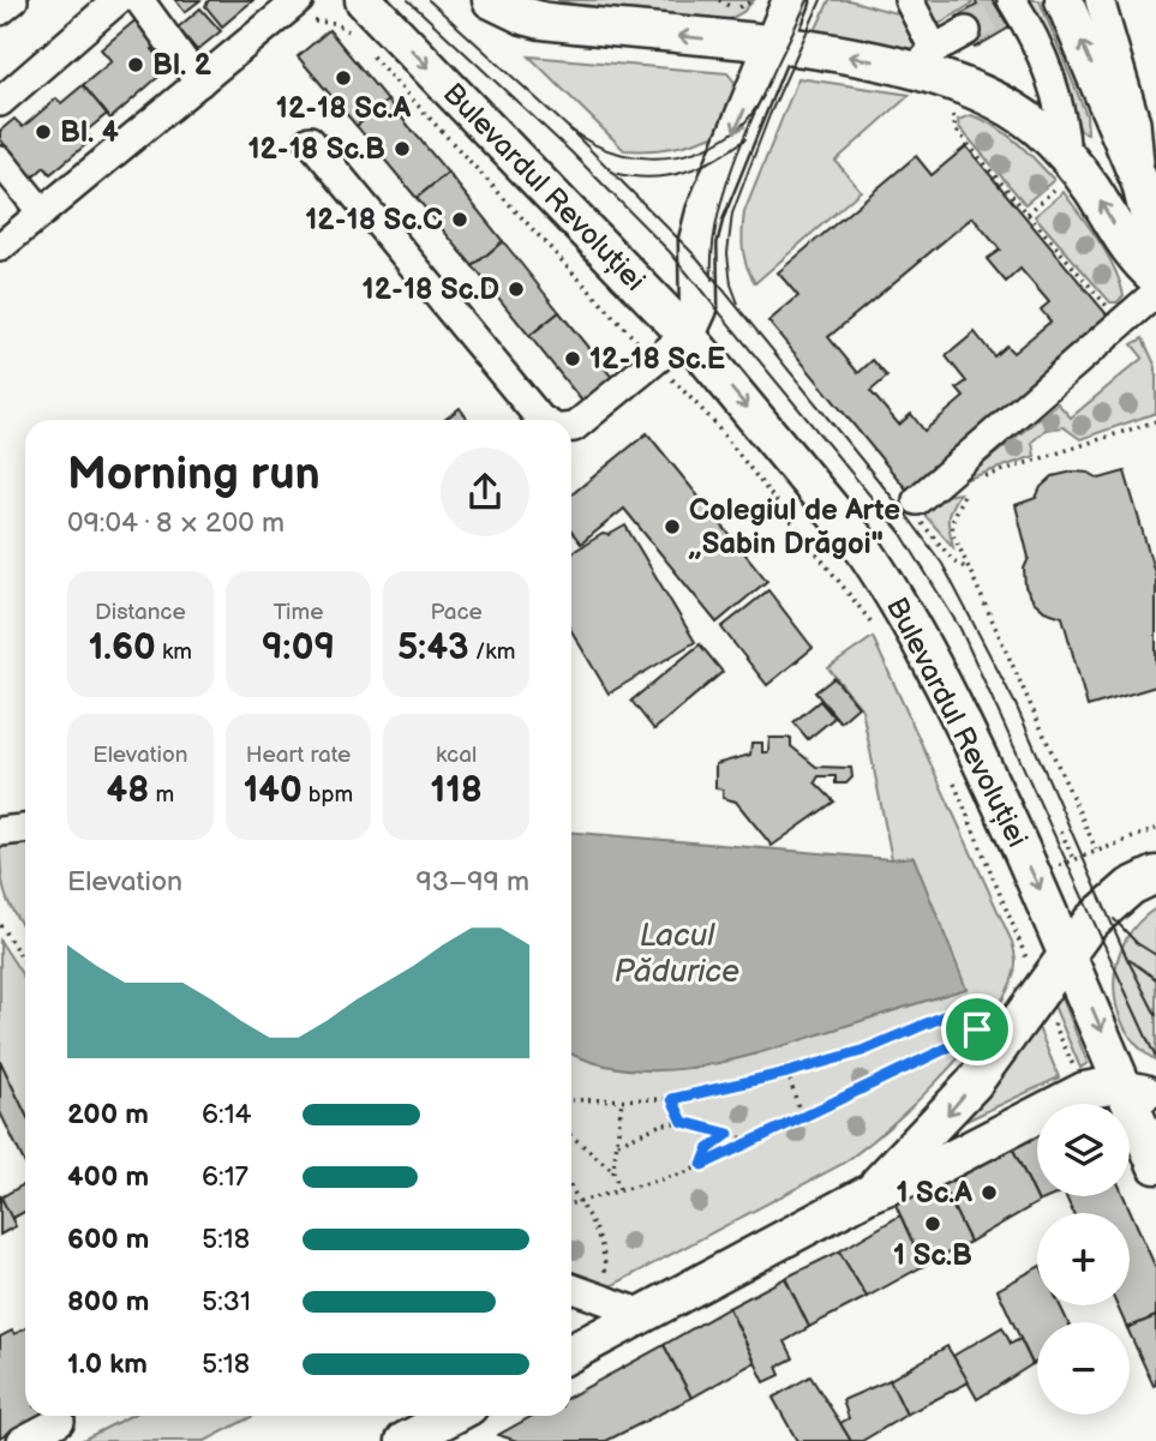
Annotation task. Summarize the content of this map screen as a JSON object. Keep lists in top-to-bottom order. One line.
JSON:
{"streets":{"main road":["Bulevardul Revoluției"]},"one_way":["Bulevardul Revoluției"],"water":["Lacul Pădurice"],"places":["Bl. 2","12-18 Sc.A","Bl. 4","12-18 Sc.B","12-18 Sc.C","12-18 Sc.D","12-18 Sc.E","Colegiul de Arte ,,Sabin Drăgoi\"","1 Sc.A","1 Sc.B"],"page":{"heading":["Morning run","09:04 · 8 × 200 m"],"stats":[["Distance","1.60 km"],["Time","9:09"],["Pace","5:43 /km"],["Elevation","48 m"],["Heart rate","140 bpm"],["kcal","118"]],"chart":["Elevation","93–99 m"],"list":[{"name":"200 m","note":"6:14"},{"name":"400 m","note":"6:17"},{"name":"600 m","note":"5:18"},{"name":"800 m","note":"5:31"},{"name":"1.0 km","note":"5:18"}],"map_buttons":["+","−"]}}
